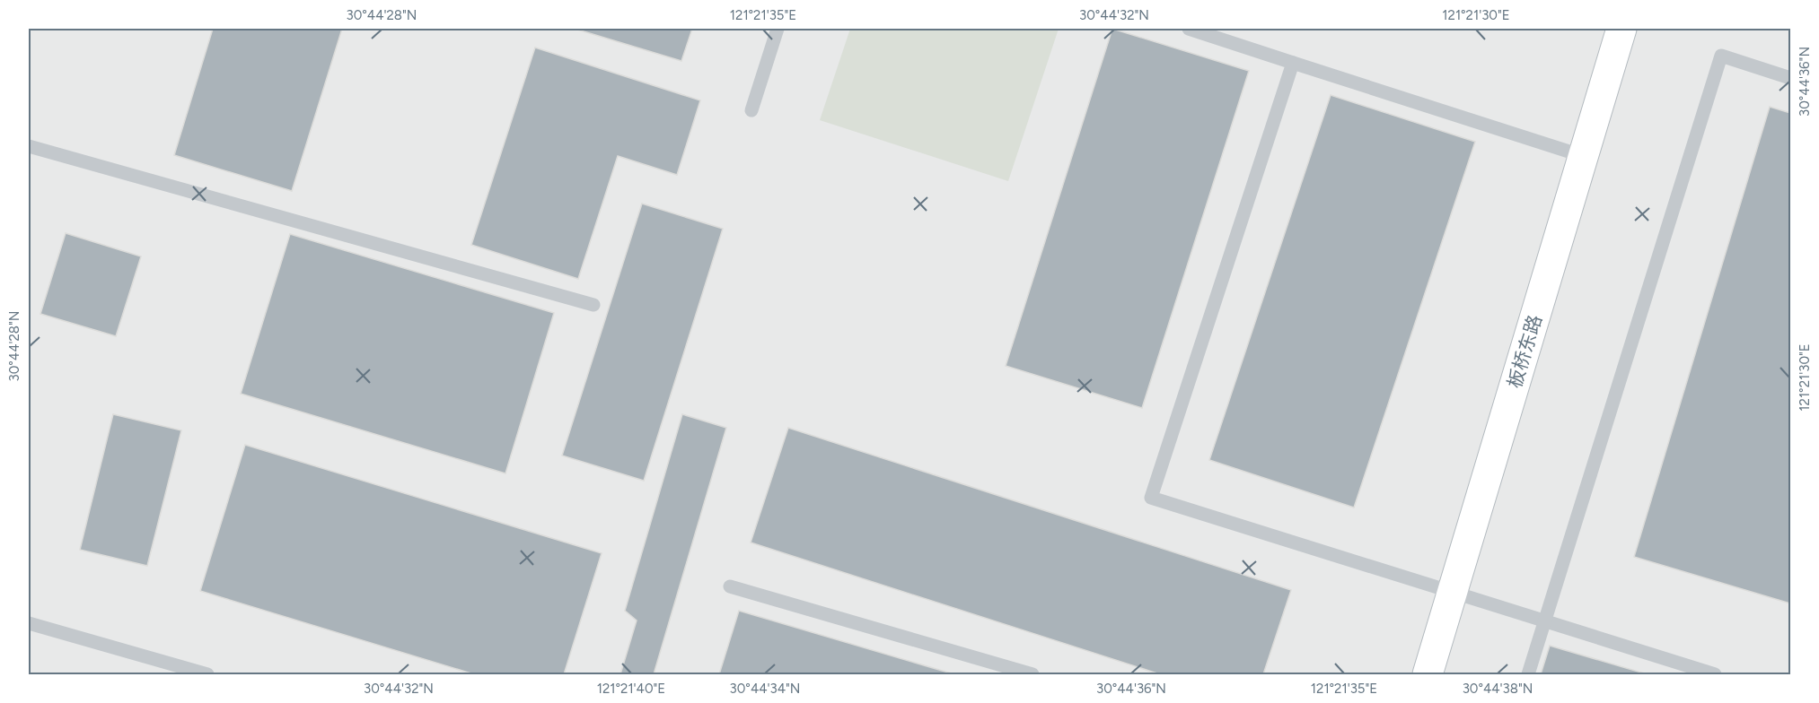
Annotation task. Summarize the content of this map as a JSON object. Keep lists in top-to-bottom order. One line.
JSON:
{"streets":{"street":["板桥东路"]},"coordinates":["30°44'28\"N","121°21'35\"E","30°44'32\"N","121°21'30\"E","30°44'36\"N","121°21'40\"E","30°44'34\"N","30°44'38\"N"]}
